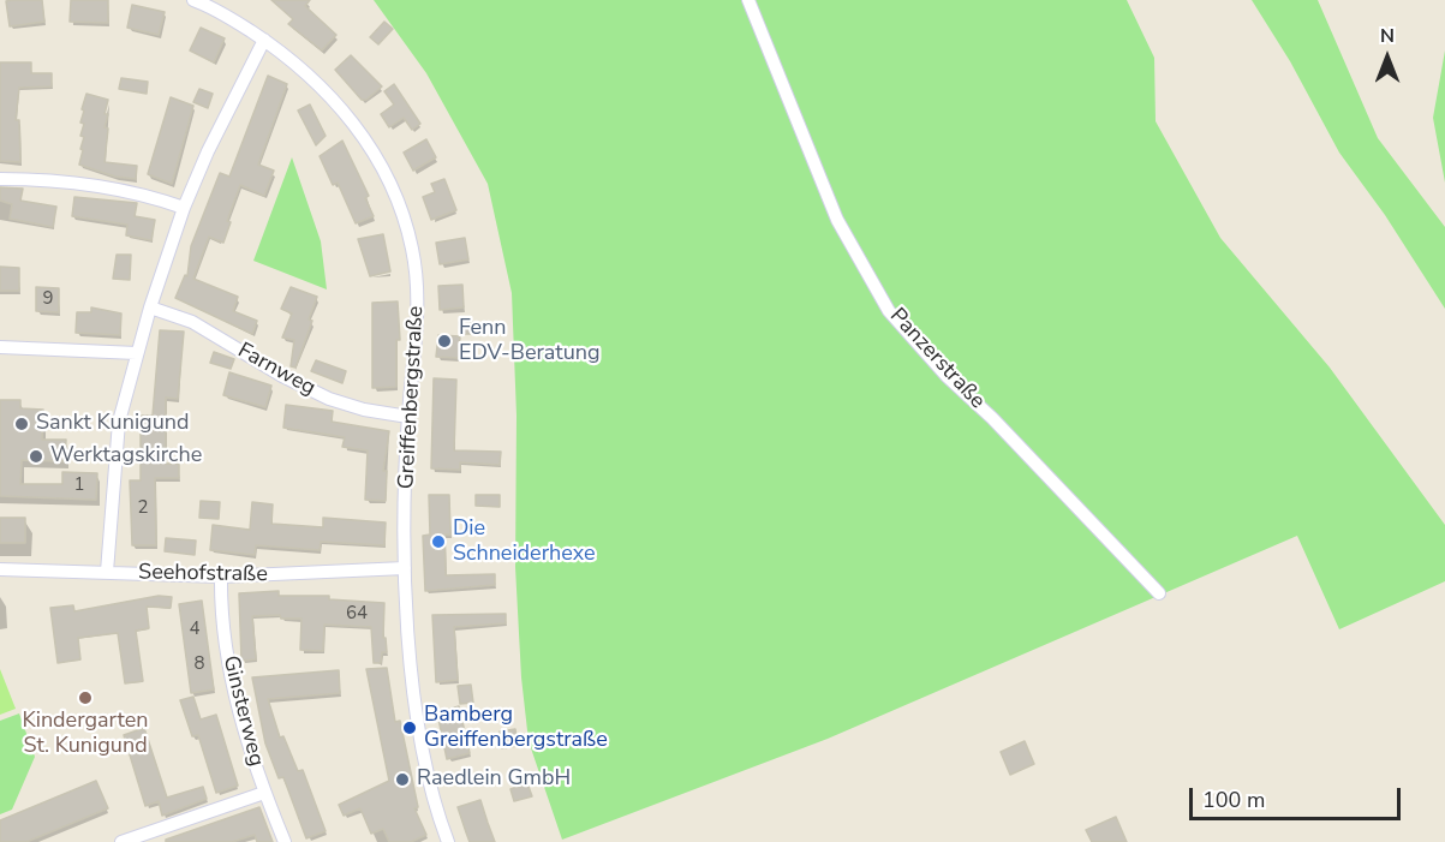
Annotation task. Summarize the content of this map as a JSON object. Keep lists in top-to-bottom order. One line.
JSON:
{"streets":{"street":["Panzerstraße","Farnweg","Greiffenbergstraße","Seehofstraße","Ginsterweg"]},"crossings":[["Farnweg","Greiffenbergstraße"],["Greiffenbergstraße","Seehofstraße"],["Seehofstraße","Ginsterweg"]],"places":["Fenn EDV-Beratung","Sankt Kunigund","Werktagskirche","Die Schneiderhexe","Kindergarten St. Kunigund","Bamberg Greiffenbergstraße","Raedlein GmbH"],"house_numbers":["9","1","2","64","4","8"],"scale_bar":"100 m","north":"top"}
